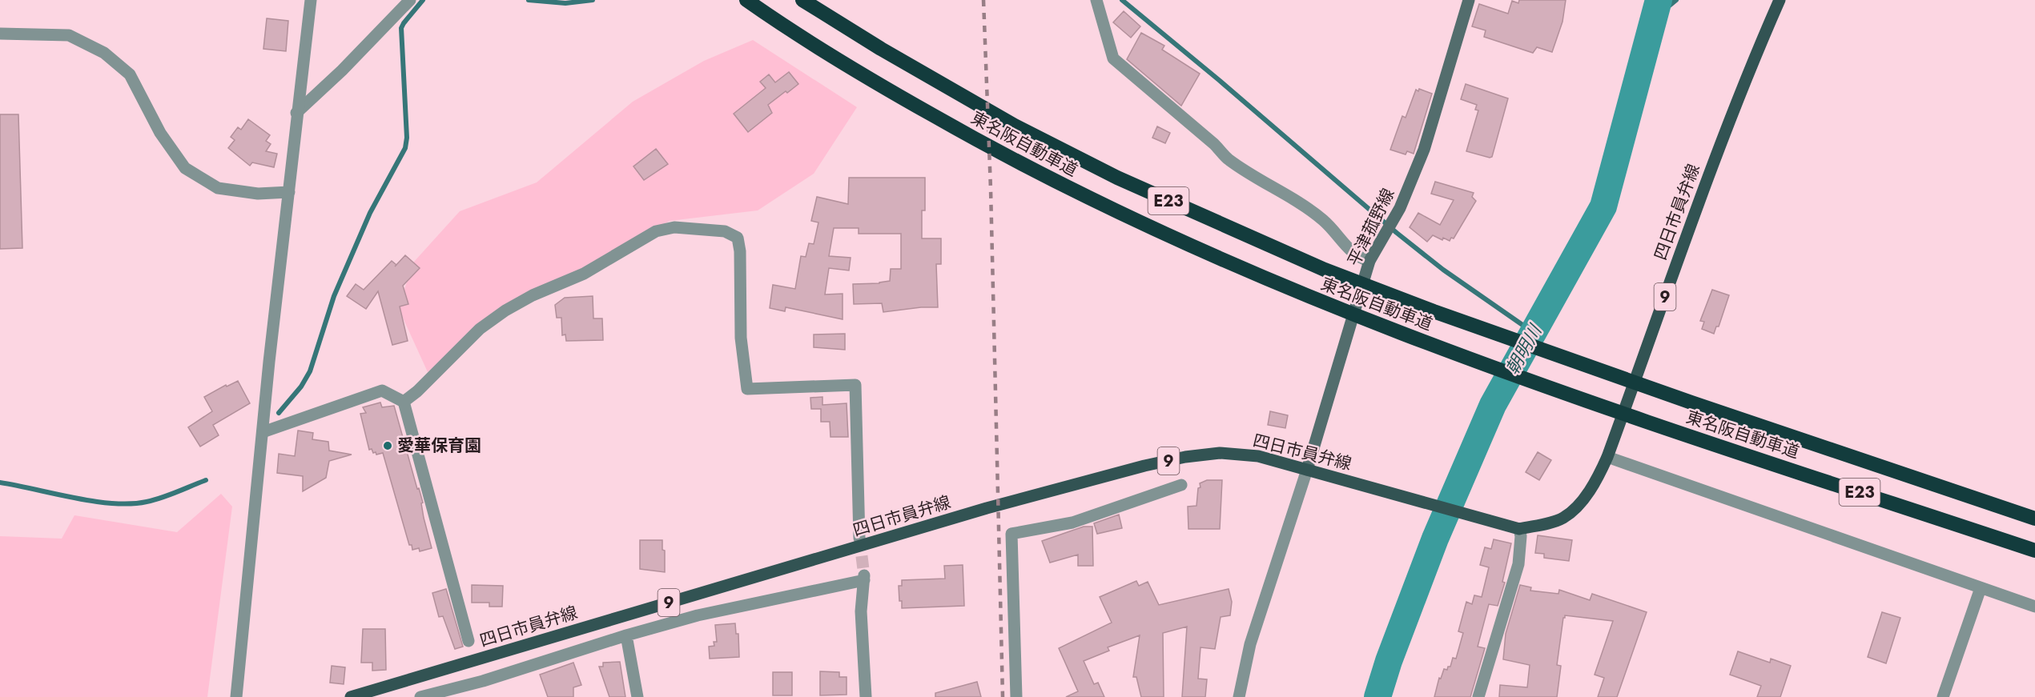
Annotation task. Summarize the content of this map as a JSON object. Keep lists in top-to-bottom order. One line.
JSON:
{"streets":{"highway":["東名阪自動車道","E23"],"main road":["四日市員弁線","平津菰野線","9"]},"crossings":[["四日市員弁線","平津菰野線"]],"water":["朝明川"],"places":["愛華保育園"]}
